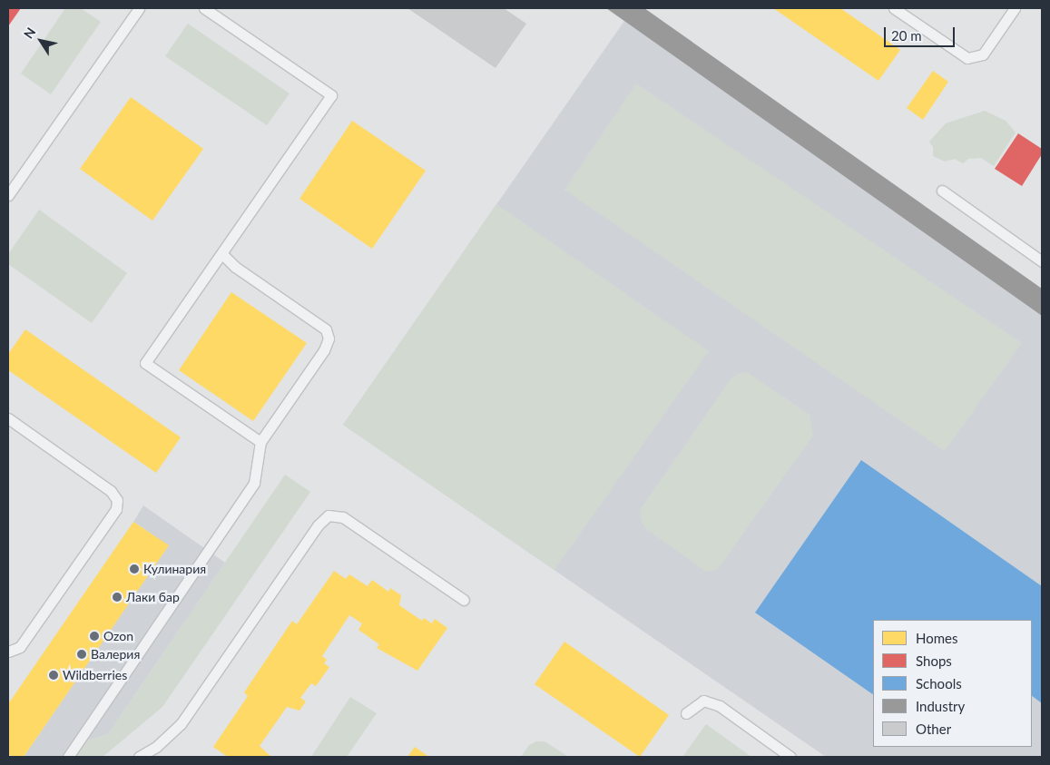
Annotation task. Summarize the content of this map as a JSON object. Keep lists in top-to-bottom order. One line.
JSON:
{"places":["Кулинария","Лаки бар","Ozon","Валерия","Wildberries"],"legend":["Homes","Shops","Schools","Industry","Other"],"scale_bar":"20 m","north":"top left"}
